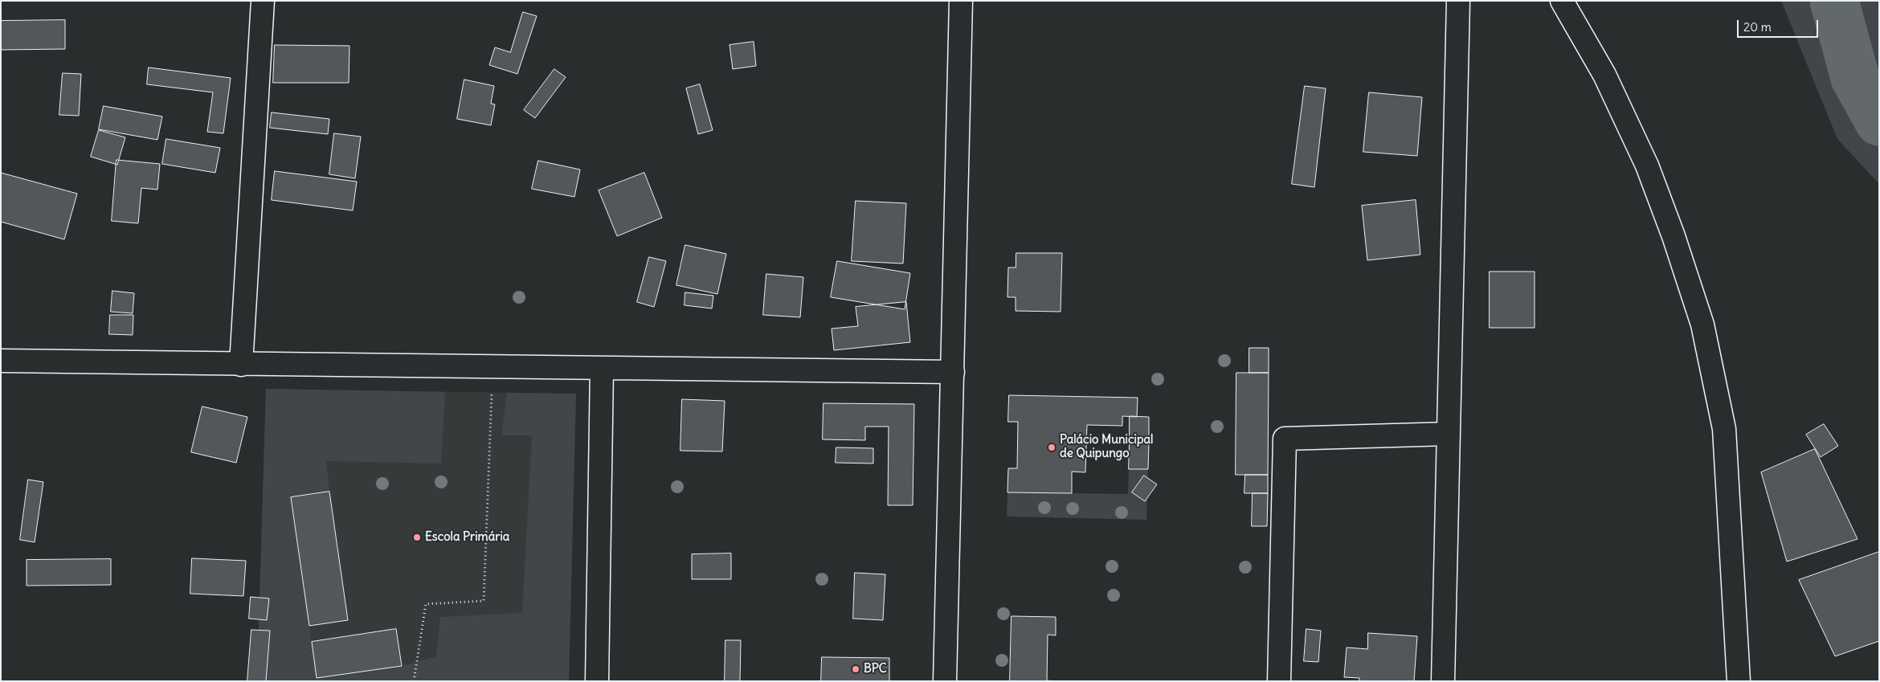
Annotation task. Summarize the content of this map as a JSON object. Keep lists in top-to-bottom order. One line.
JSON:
{"places":["Palácio Municipal de Quipungo","Escola Primária","BPC"],"scale_bar":"20 m"}
